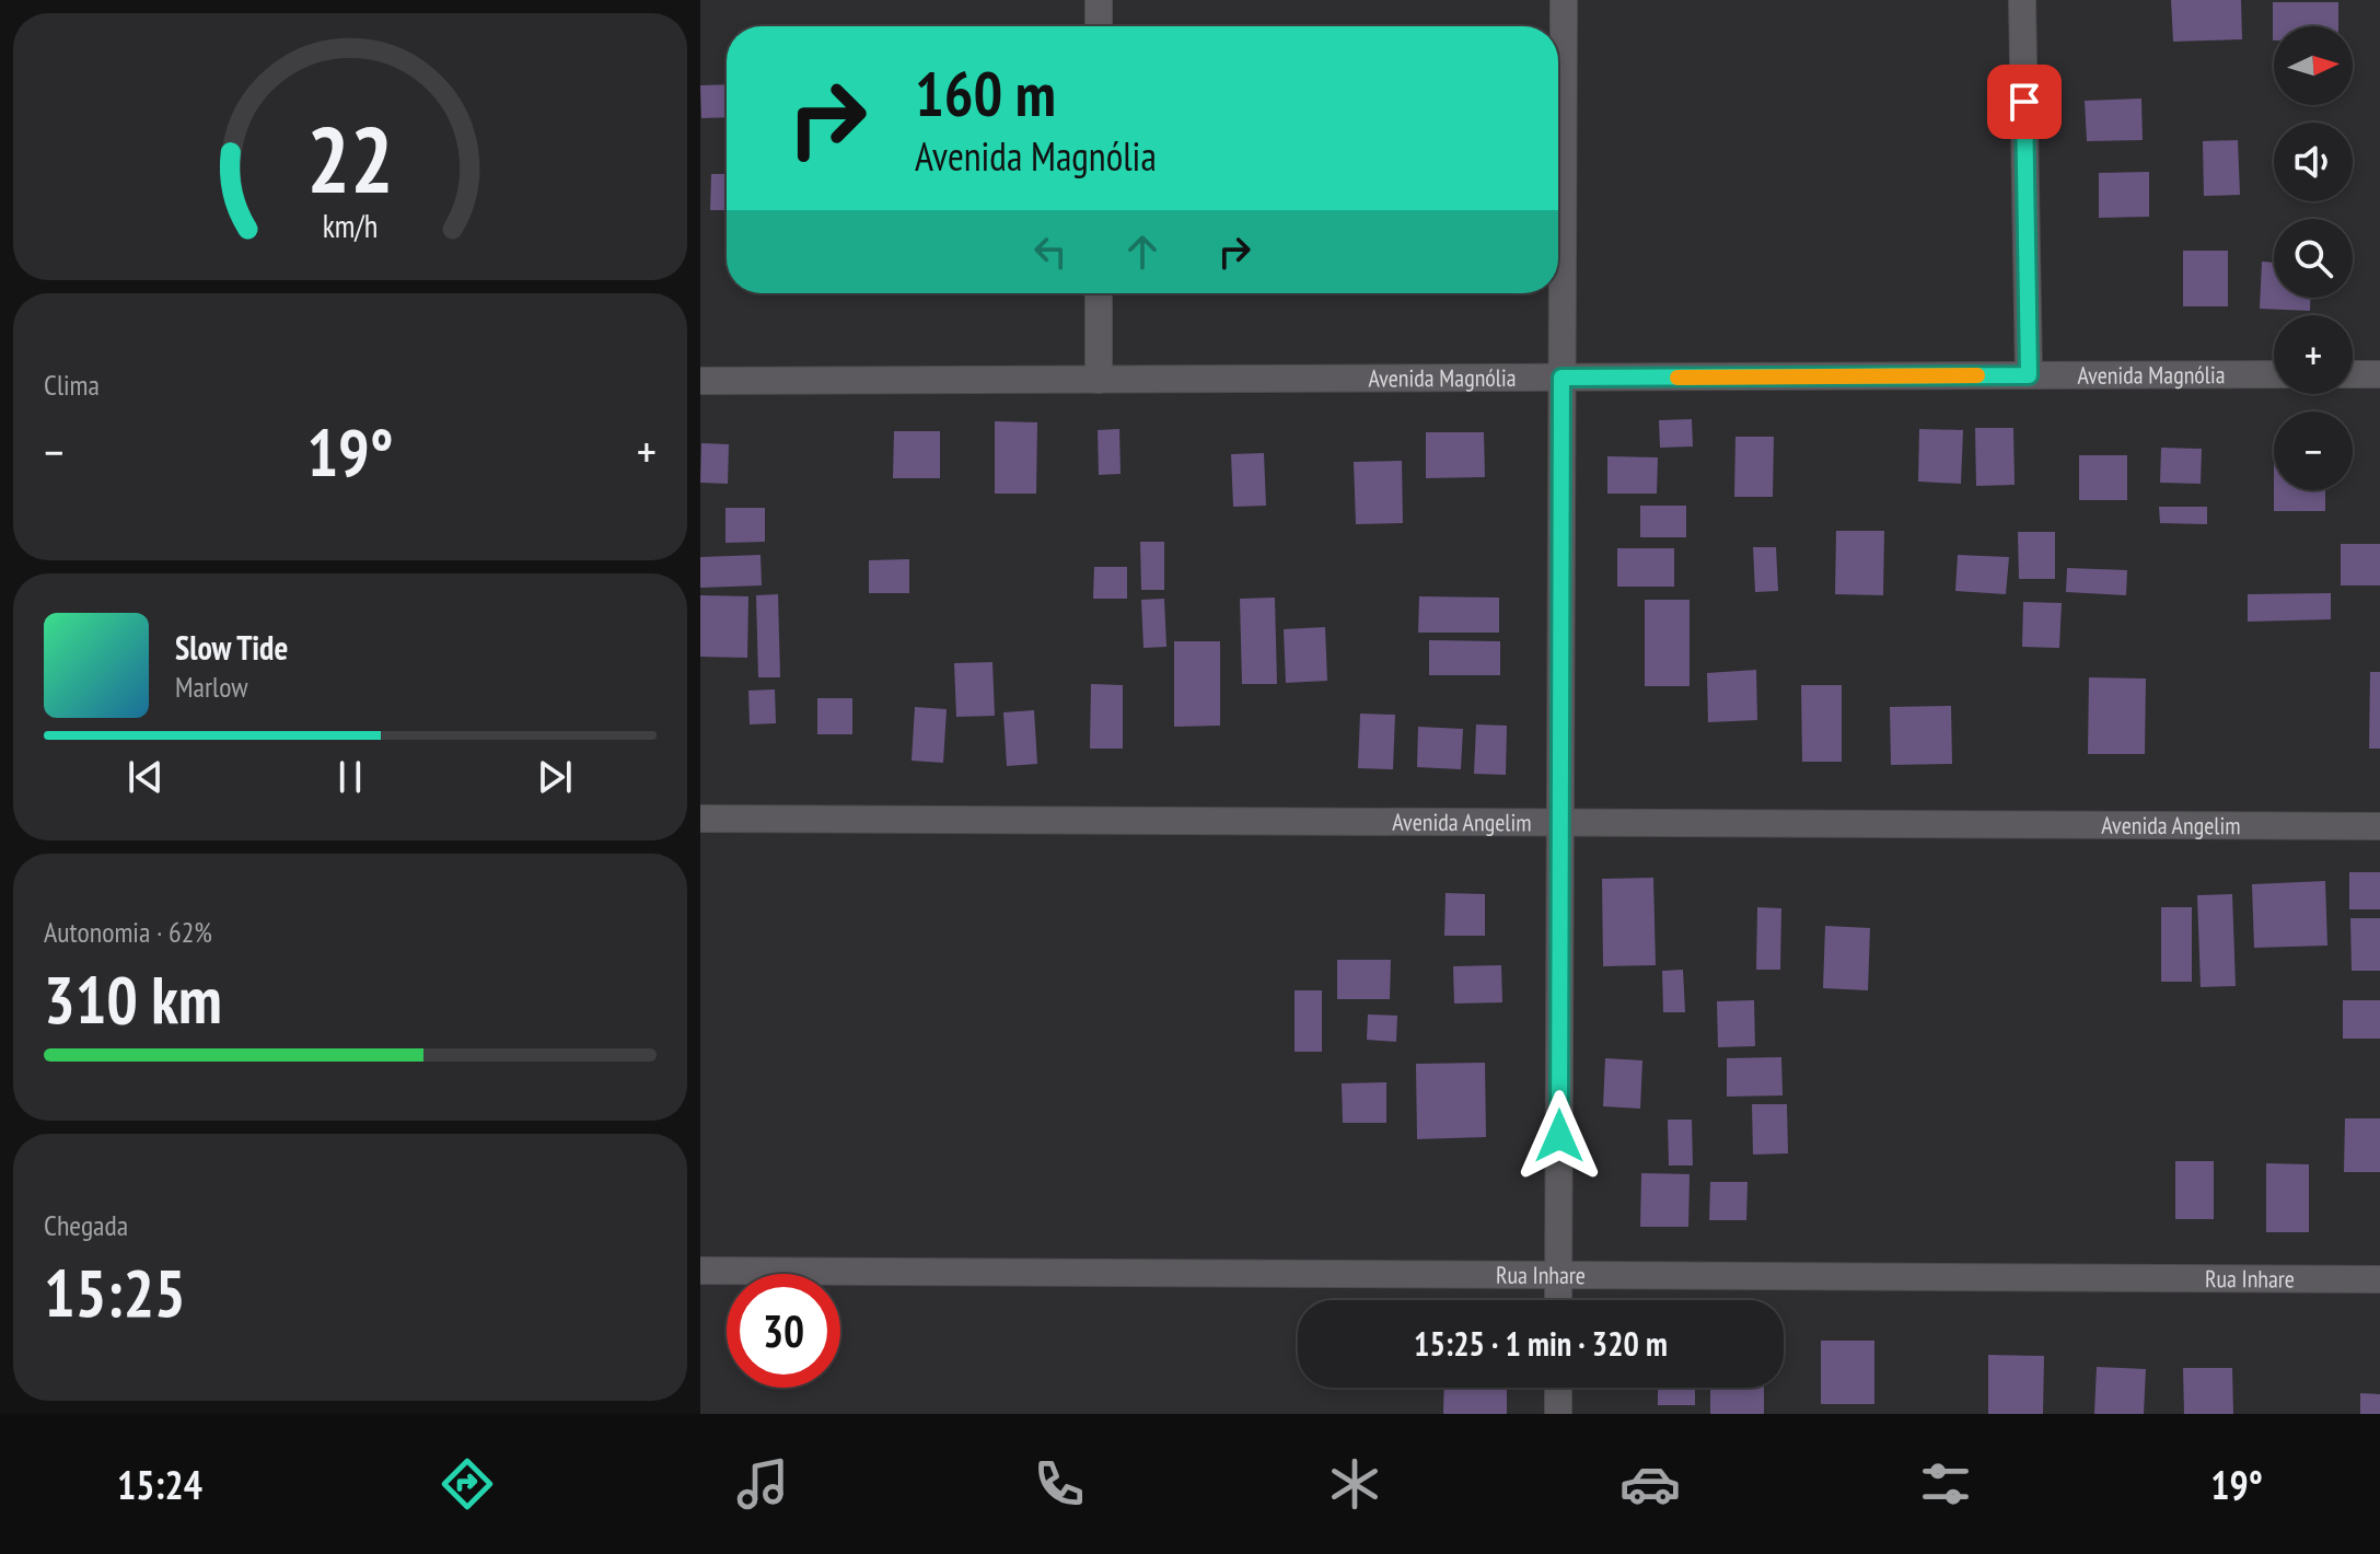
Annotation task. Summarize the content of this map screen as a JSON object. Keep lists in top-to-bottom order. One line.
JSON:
{"streets":{"street":["Avenida Magnólia","Avenida Angelim","Rua Inhare"]},"north":"right","page":{"map_buttons":["+","−"],"turn":["160 m","Avenida Magnólia"],"tile":["Clima",["Autonomia · 62%","310 km"],["Chegada","15:25"]],"heat":["−","19°","+"],"song":["Slow Tide","Marlow"],"limit":"30","trip":"15:25 · 1 min · 320 m","tabs":["15:24","19°"],"gauge":["22","km/h"]}}
